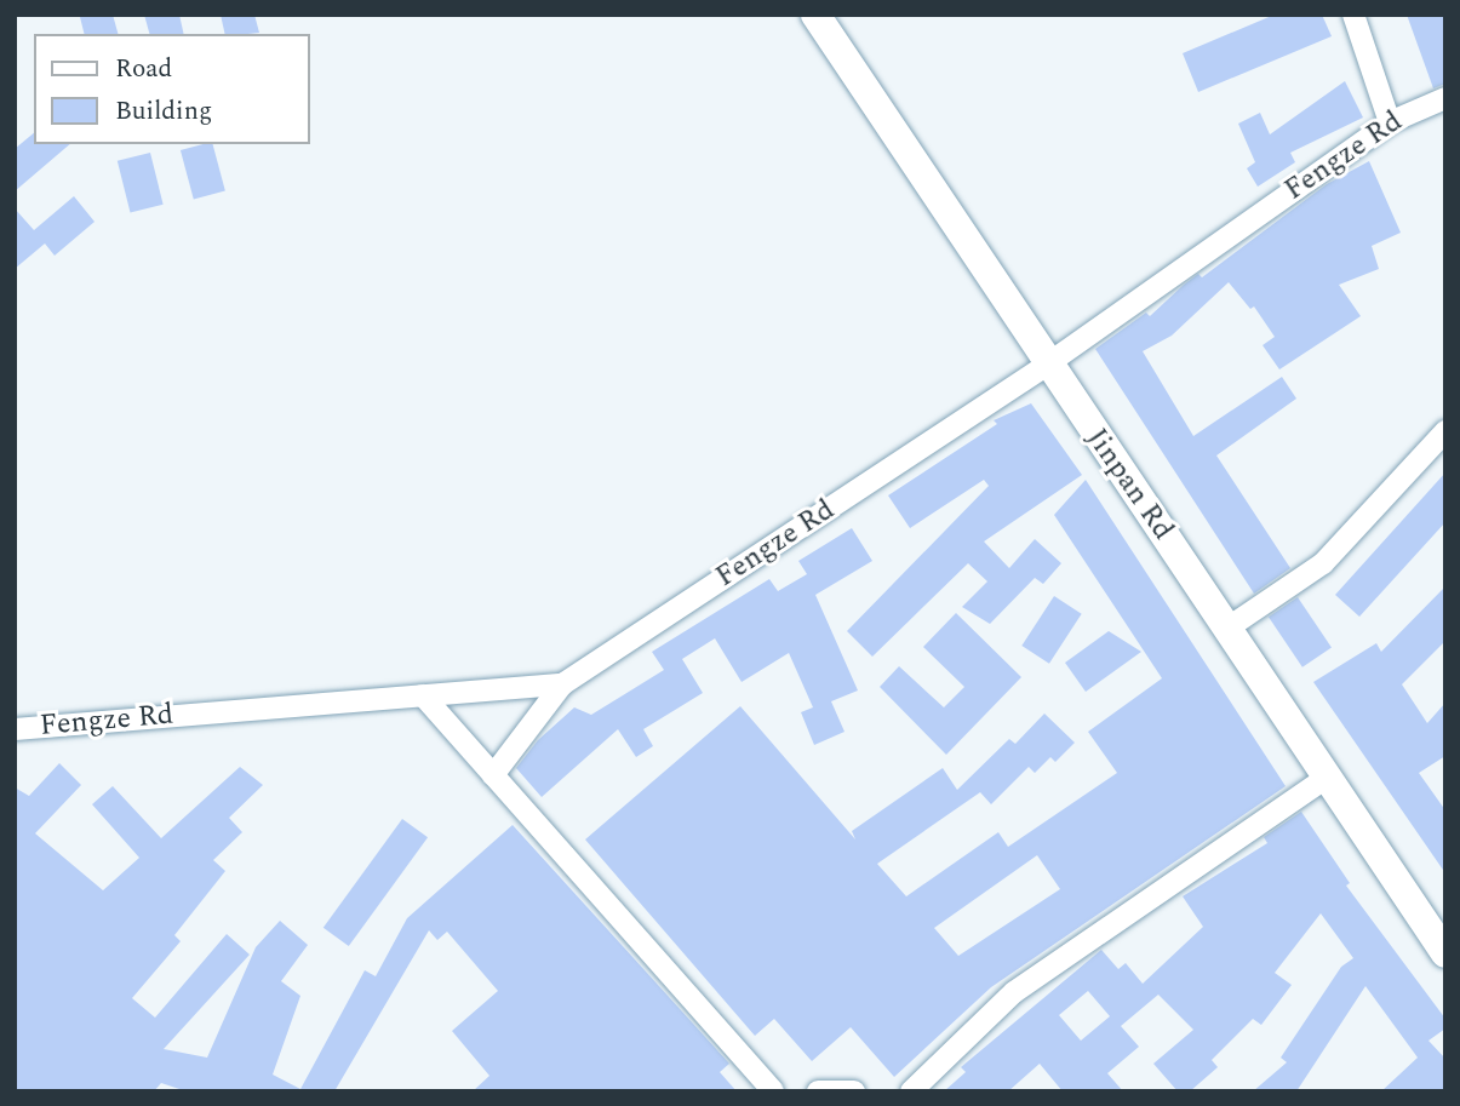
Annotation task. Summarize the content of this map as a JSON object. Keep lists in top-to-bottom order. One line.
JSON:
{"streets":{"main road":["Jinpan Rd"],"street":["Fengze Rd"]},"crossings":[["Fengze Rd","Jinpan Rd"]],"legend":["Road","Building"]}
